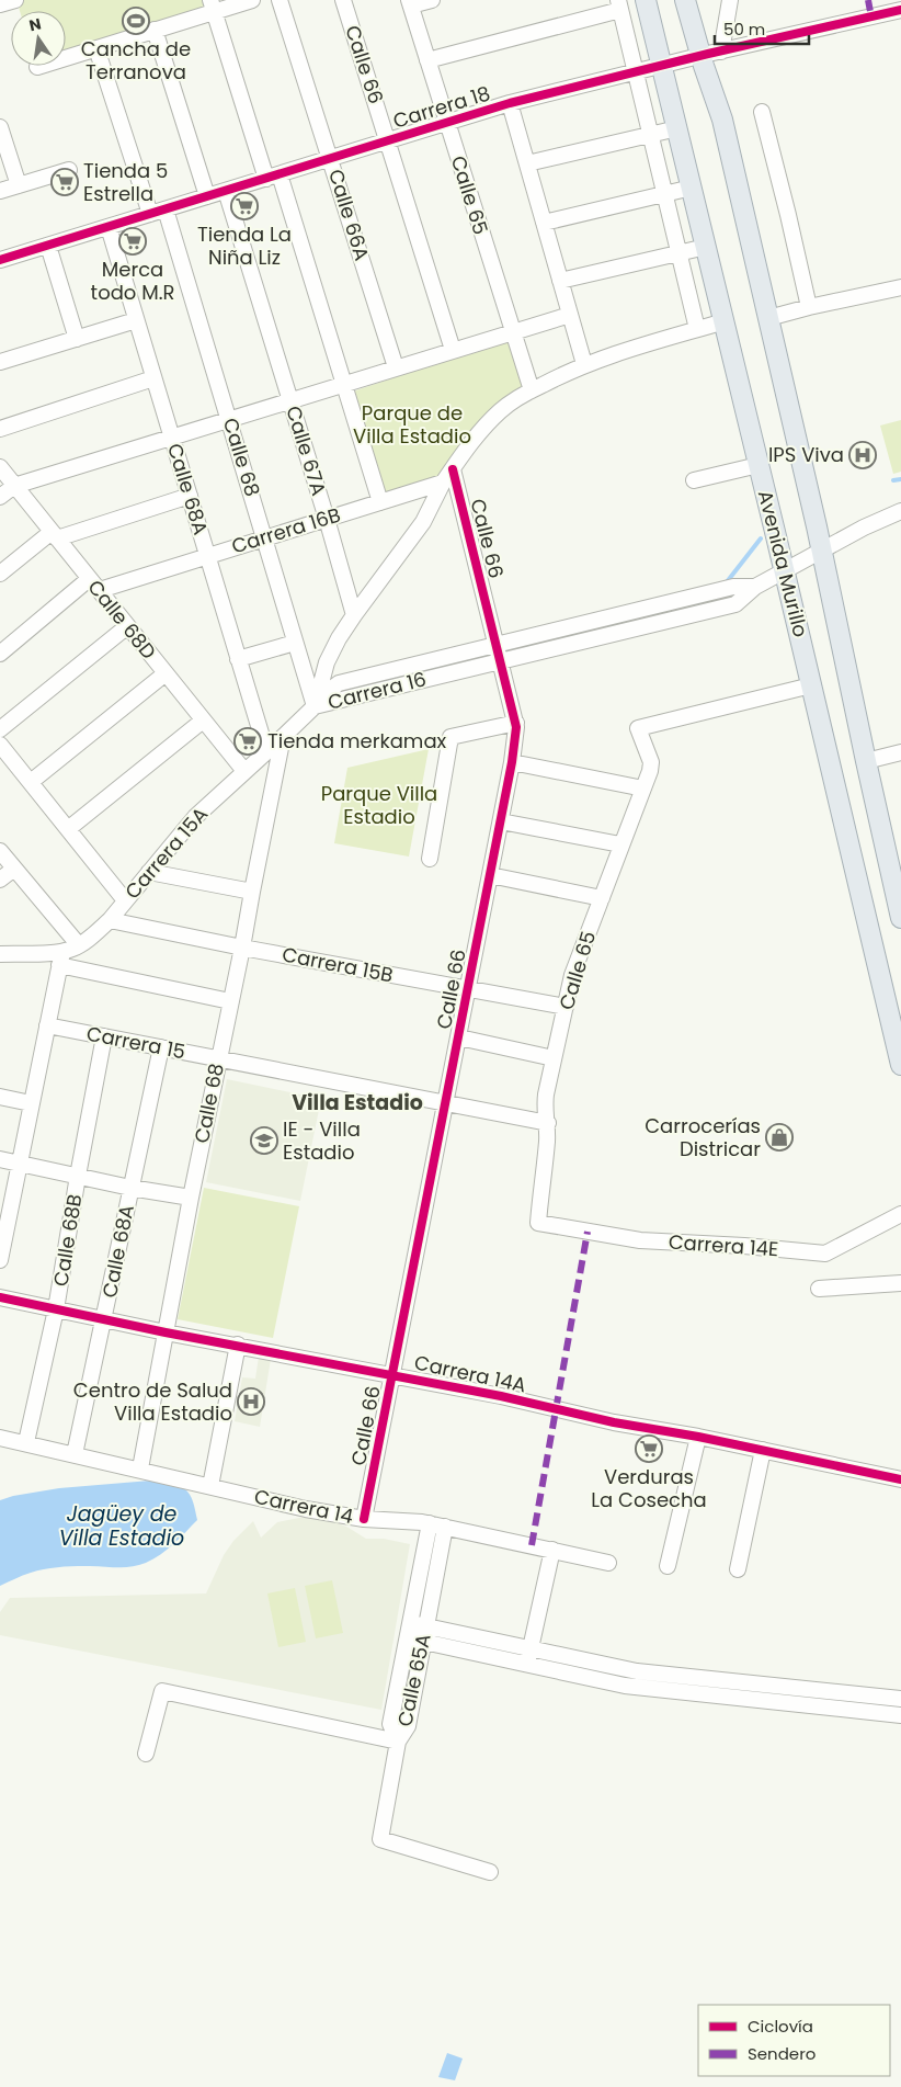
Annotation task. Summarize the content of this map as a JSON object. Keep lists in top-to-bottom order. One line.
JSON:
{"streets":{"main road":["Avenida Murillo"],"street":["Calle 66","Carrera 18","Calle 65","Calle 66A","Calle 67A","Calle 68","Calle 68A","Carrera 16B","Calle 68D","Carrera 16","Carrera 15A","Carrera 15B","Carrera 15","Calle 68B","Carrera 14E","Carrera 14A","Carrera 14","Calle 65A"]},"crossings":[["Calle 66","Carrera 18"],["Calle 66","Carrera 16"],["Calle 66","Carrera 15B"],["Calle 66","Carrera 15"],["Calle 66","Carrera 14A"],["Calle 66","Carrera 14"],["Carrera 18","Calle 65"],["Carrera 18","Calle 66A"],["Carrera 18","Calle 67A"],["Carrera 18","Calle 68"],["Carrera 18","Calle 68A"],["Carrera 18","Avenida Murillo"],["Calle 65","Avenida Murillo"],["Calle 65","Carrera 15B"],["Calle 65","Carrera 15"],["Calle 65","Carrera 14E"],["Calle 67A","Carrera 16B"],["Calle 68","Carrera 16B"],["Calle 68","Carrera 16"],["Calle 68","Carrera 15A"],["Calle 68","Carrera 15B"],["Calle 68","Carrera 15"],["Calle 68","Carrera 14A"],["Calle 68","Carrera 14"],["Calle 68A","Carrera 16B"],["Calle 68A","Carrera 15A"],["Calle 68A","Carrera 15"],["Calle 68A","Carrera 14A"],["Calle 68A","Carrera 14"],["Carrera 16B","Calle 68D"],["Avenida Murillo","Carrera 16"],["Calle 68D","Carrera 15A"],["Carrera 16","Carrera 15A"],["Carrera 15A","Carrera 15B"],["Carrera 15","Calle 68B"],["Calle 68B","Carrera 14A"],["Calle 68B","Carrera 14"],["Carrera 14","Calle 65A"]],"districts":["Villa Estadio"],"water":["Jagüey de Villa Estadio"],"parks":["Parque de Villa Estadio","Parque Villa Estadio"],"places":{"sports":["Cancha de Terranova"],"supermarket":["Tienda 5 Estrella","Tienda La Niña Liz","Merca todo M.R","Tienda merkamax","Verduras La Cosecha"],"hospital":["IPS Viva","Centro de Salud Villa Estadio"],"shop":["Carrocerías Districar"],"school or university":["IE - Villa Estadio"]},"legend":["Ciclovía","Sendero"],"scale_bar":"50 m","north":"top"}
